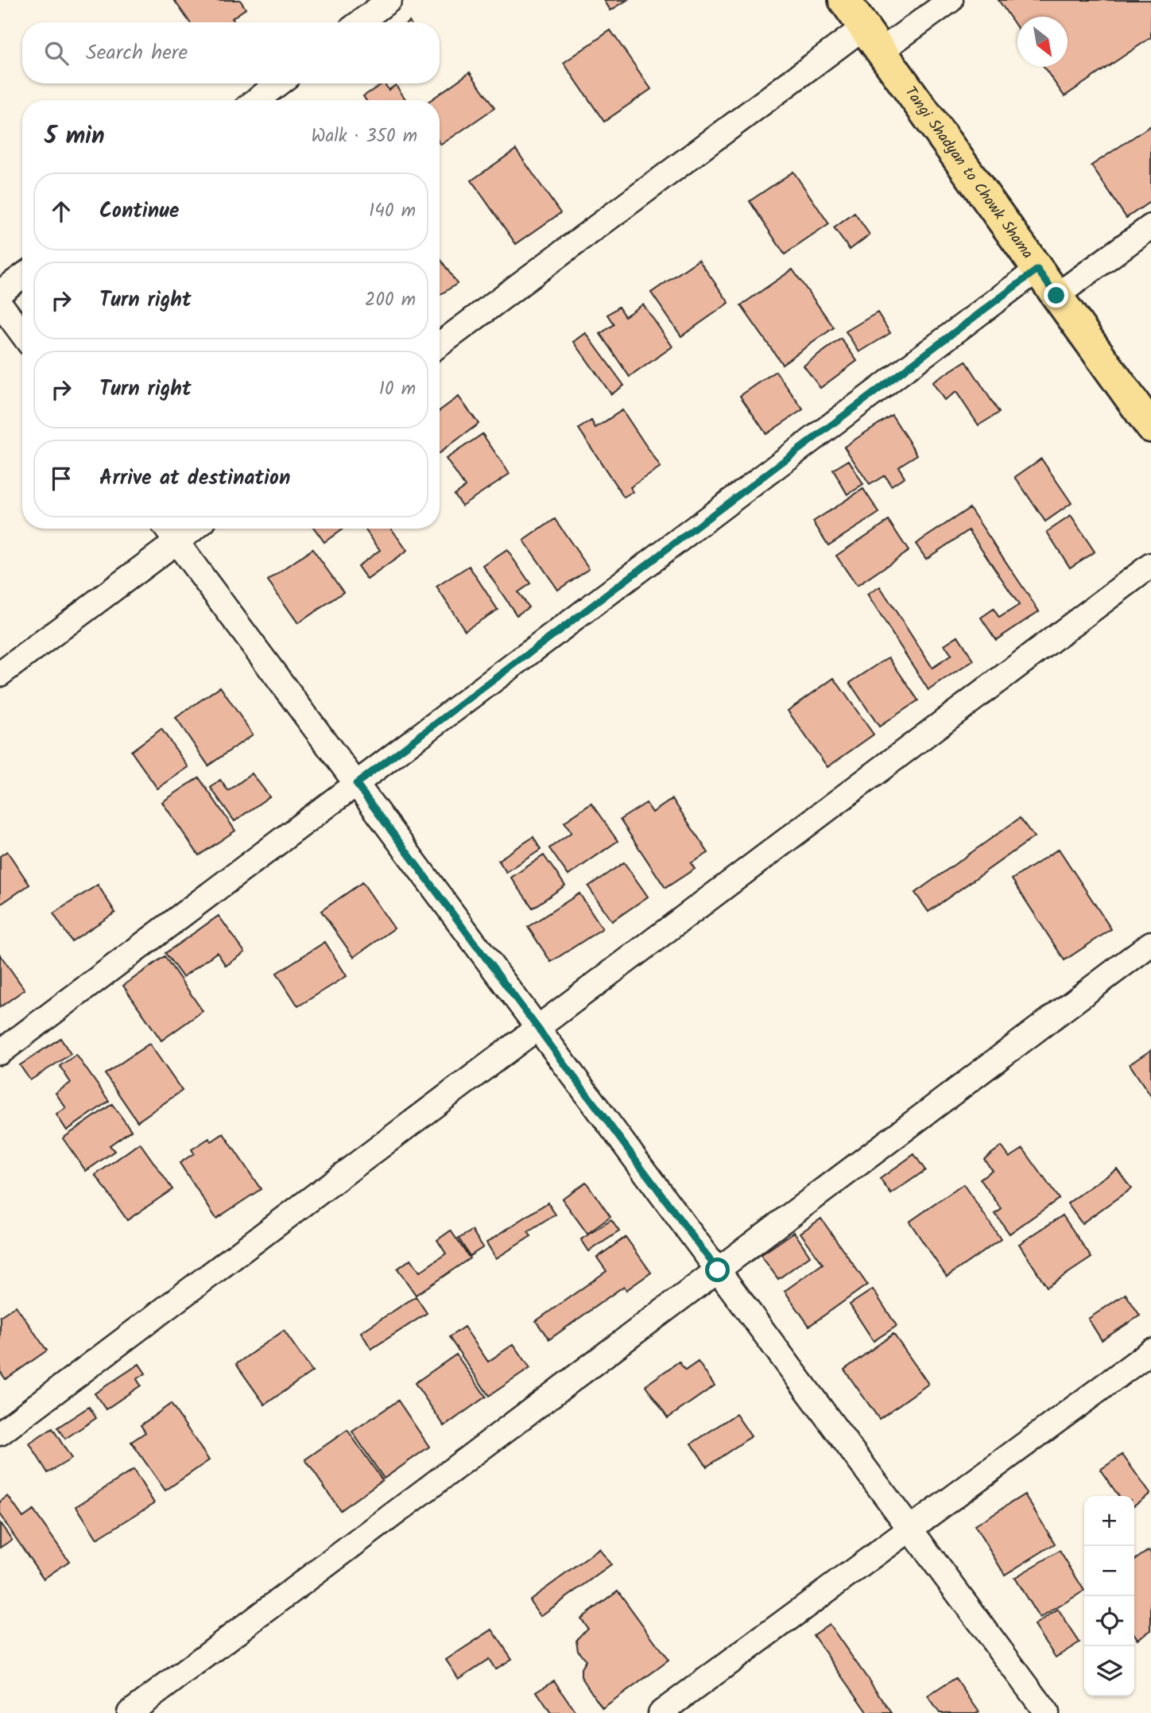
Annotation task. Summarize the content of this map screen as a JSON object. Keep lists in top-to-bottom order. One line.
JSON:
{"streets":{"main road":["Tangi Shadyan to Chowk Shama"]},"north":"bottom right","page":{"search":"Search here","heading":["5 min","Walk · 350 m"],"list":[["Continue","140 m"],["Turn right","200 m"],["Turn right","10 m"],"Arrive at destination"],"map_buttons":["+","−"]}}
